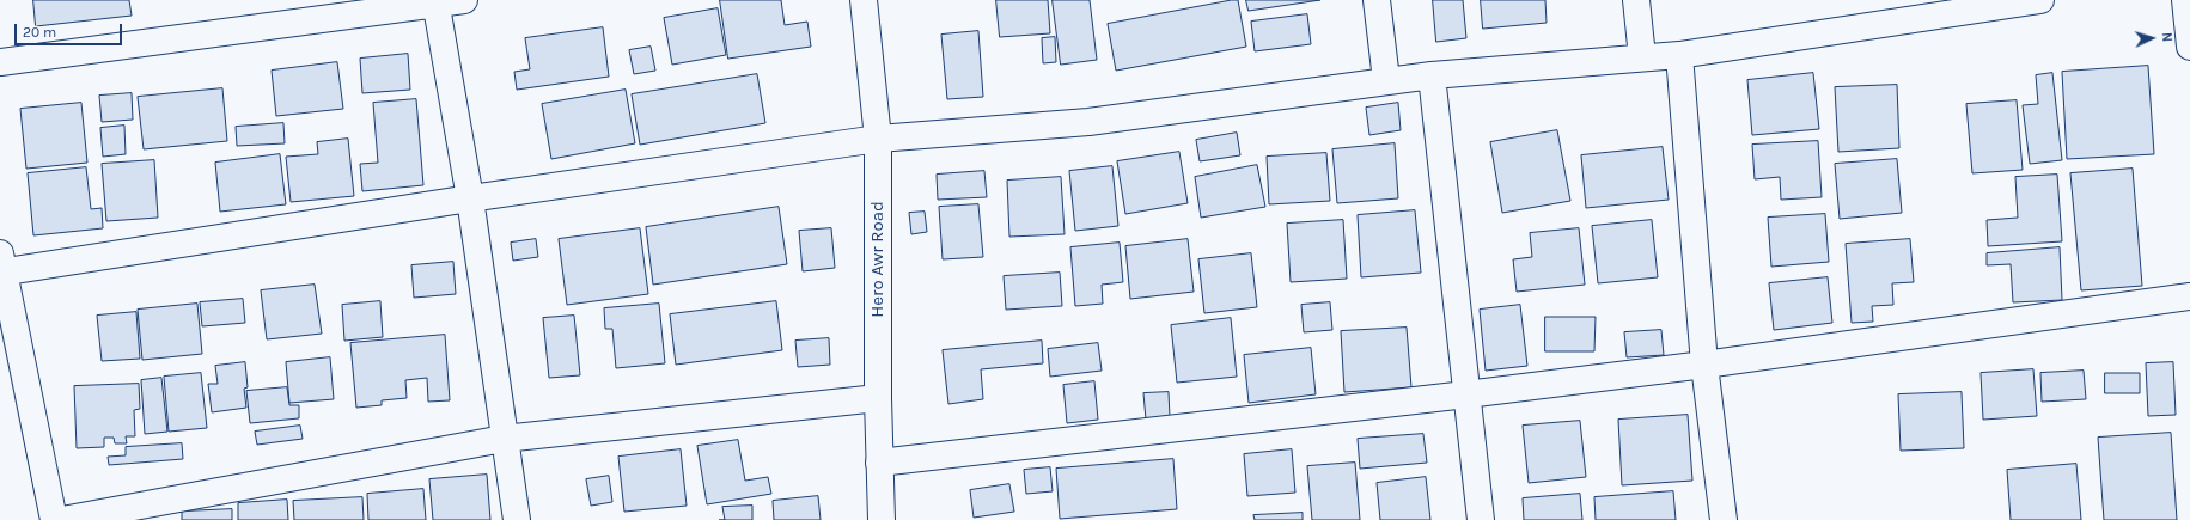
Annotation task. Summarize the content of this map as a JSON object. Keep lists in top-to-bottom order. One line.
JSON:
{"streets":{"street":["Hero Awr Road"]},"scale_bar":"20 m","north":"right"}
